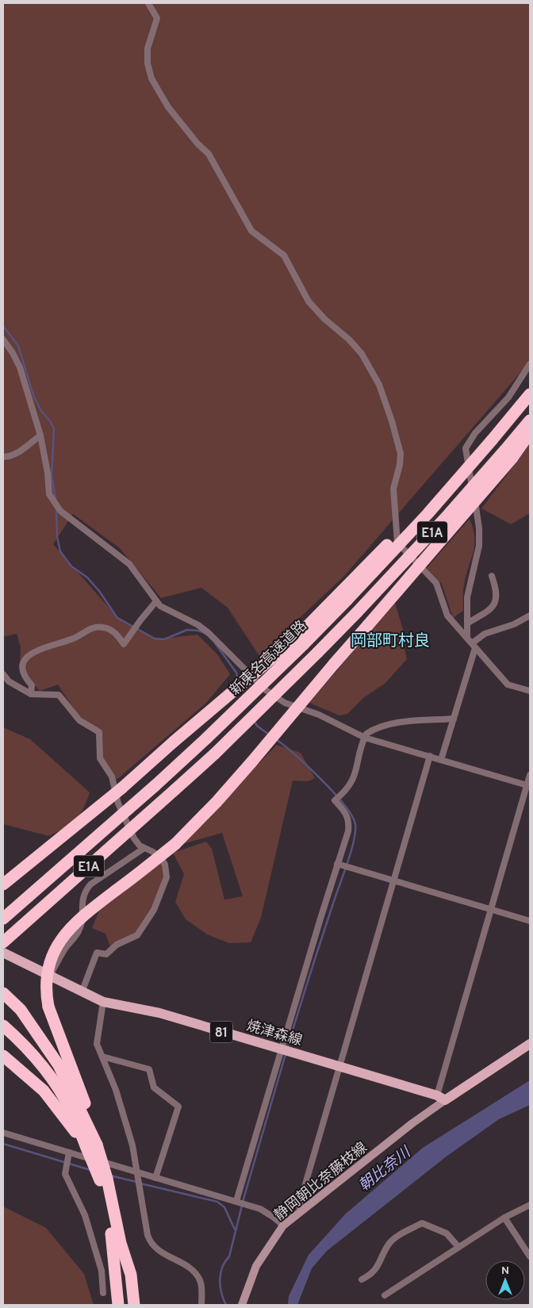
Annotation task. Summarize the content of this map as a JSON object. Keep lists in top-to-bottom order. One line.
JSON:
{"streets":{"highway":["E1A","新東名高速道路"],"main road":["81","焼津森線","静岡朝比奈藤枝線"]},"crossings":[["焼津森線","静岡朝比奈藤枝線"]],"districts":["岡部町村良"],"water":["朝比奈川"],"north":"top"}
